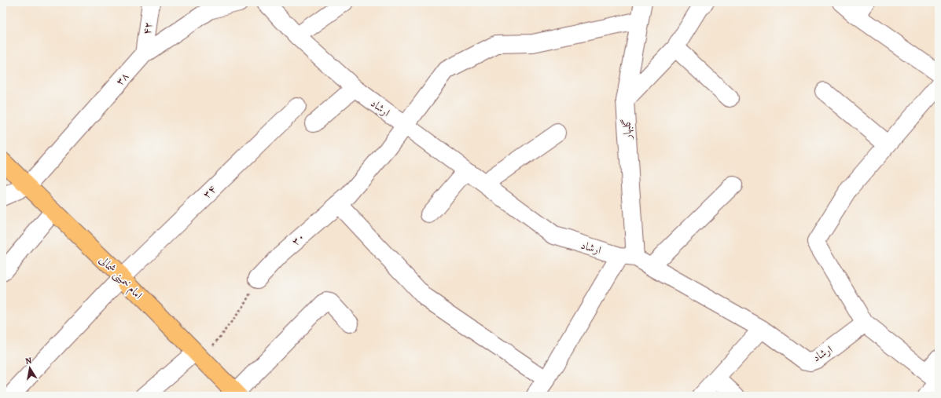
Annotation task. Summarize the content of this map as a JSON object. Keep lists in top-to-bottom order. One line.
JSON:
{"streets":{"main road":["امام خمینی شمالی"],"street":["۴۲","۳۸","ارشاد","گلبهار","۳۴","۳۰"]},"crossings":[["۴۲","۳۸"],["۳۸","امام خمینی شمالی"],["ارشاد","گلبهار"],["ارشاد","۳۰"],["گلبهار","۳۰"],["۳۴","امام خمینی شمالی"]],"north":"top"}
